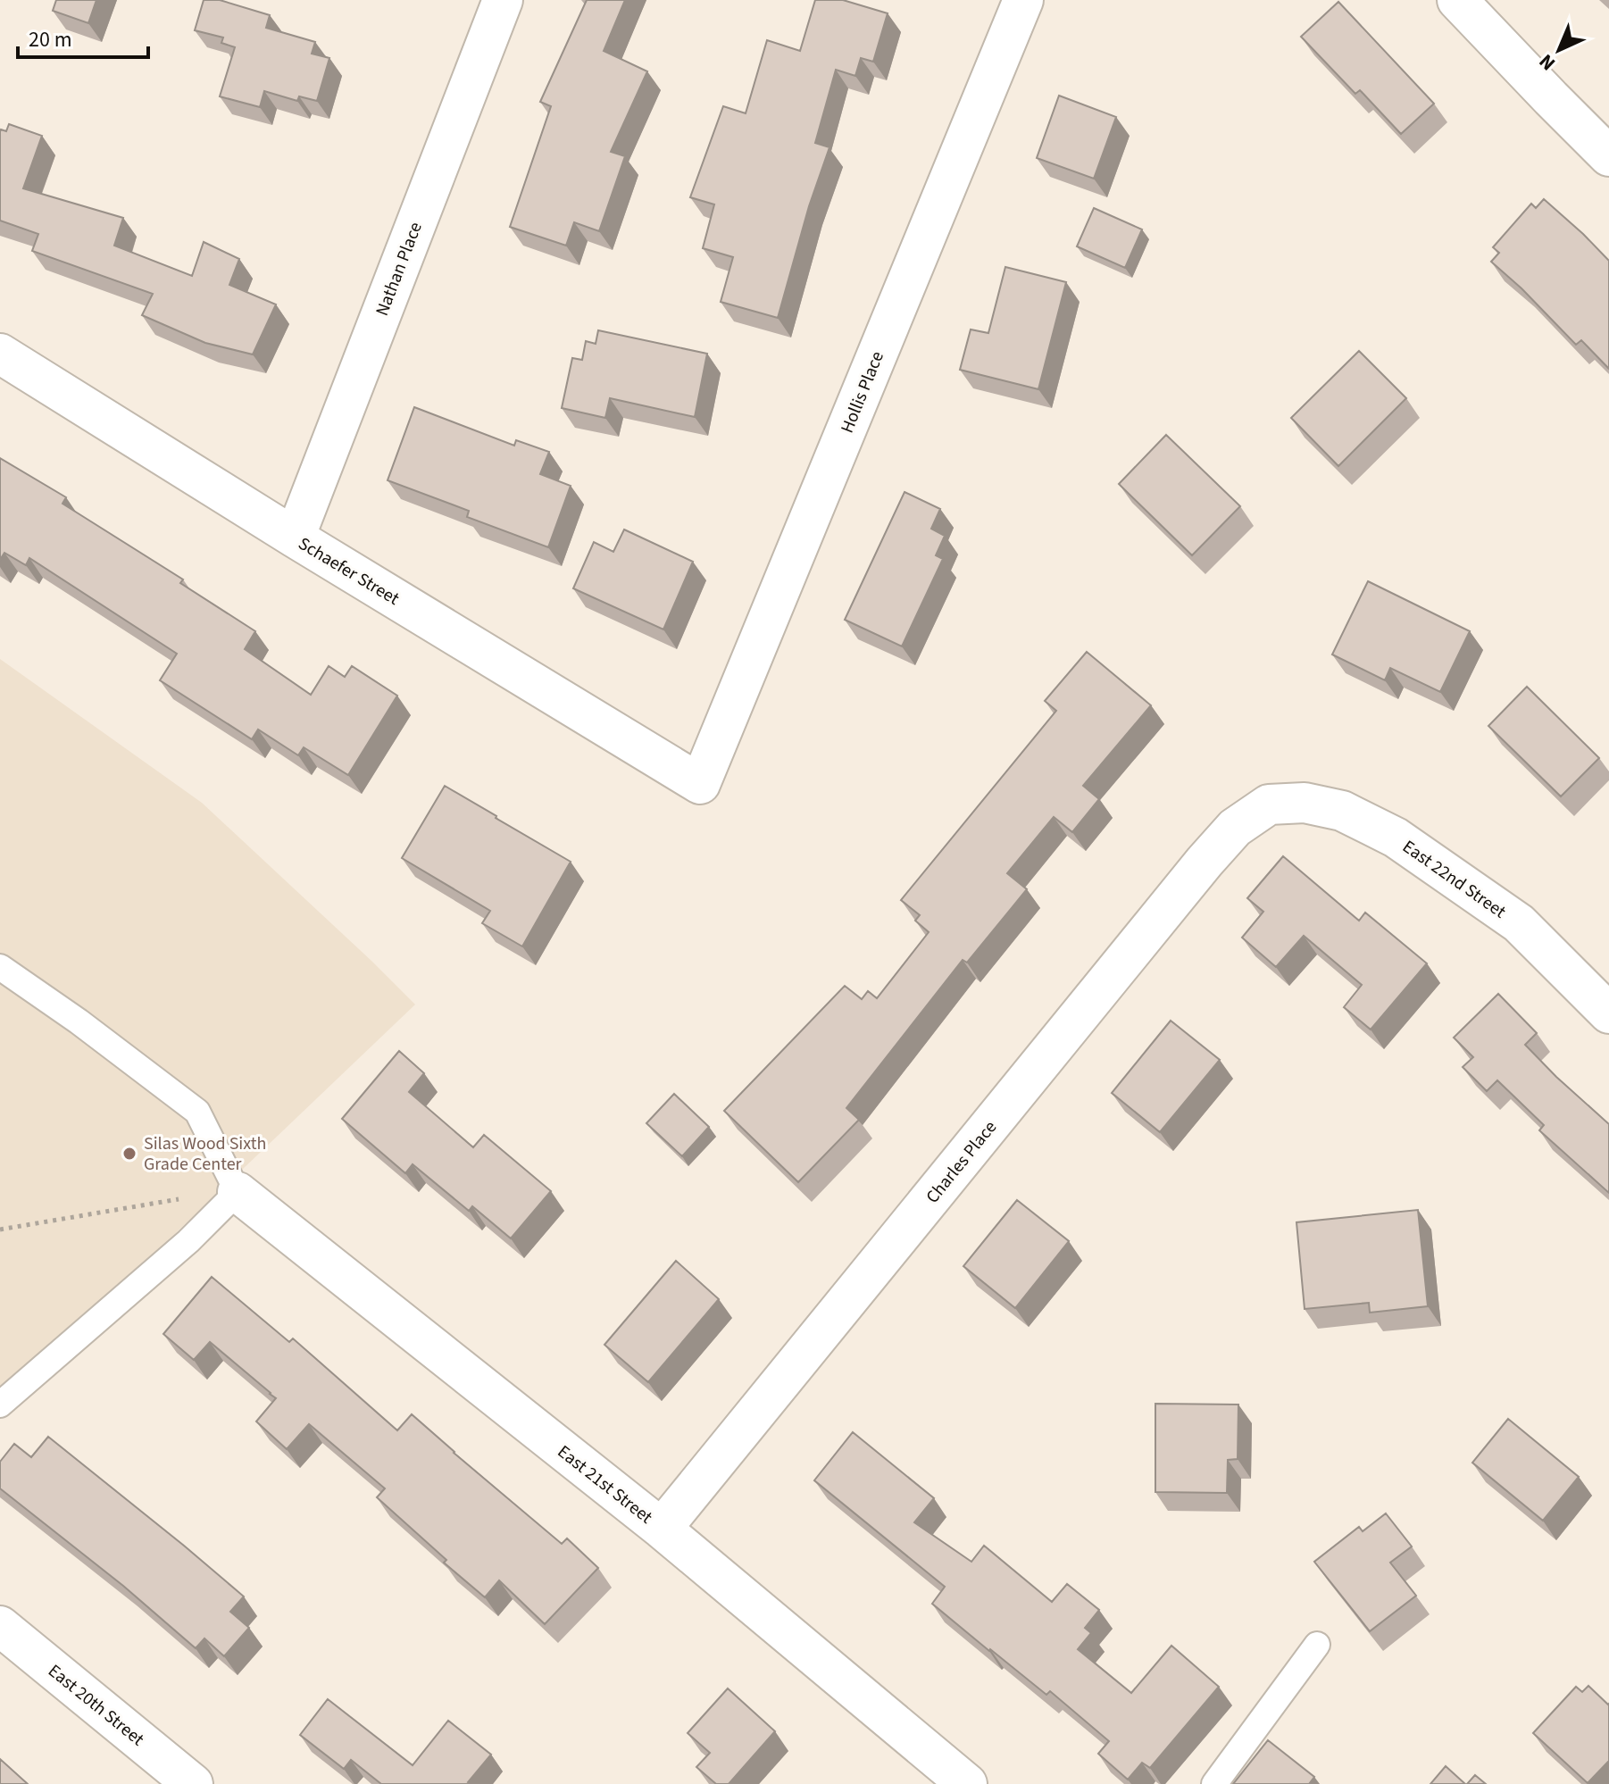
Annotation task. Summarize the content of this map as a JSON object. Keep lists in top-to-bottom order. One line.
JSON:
{"streets":{"street":["Nathan Place","Hollis Place","Schaefer Street","East 22nd Street","Charles Place","East 21st Street","East 20th Street"]},"crossings":[["Nathan Place","Schaefer Street"],["Hollis Place","Schaefer Street"],["East 22nd Street","Charles Place"],["Charles Place","East 21st Street"]],"places":["Silas Wood Sixth Grade Center"],"scale_bar":"20 m","north":"bottom left"}
